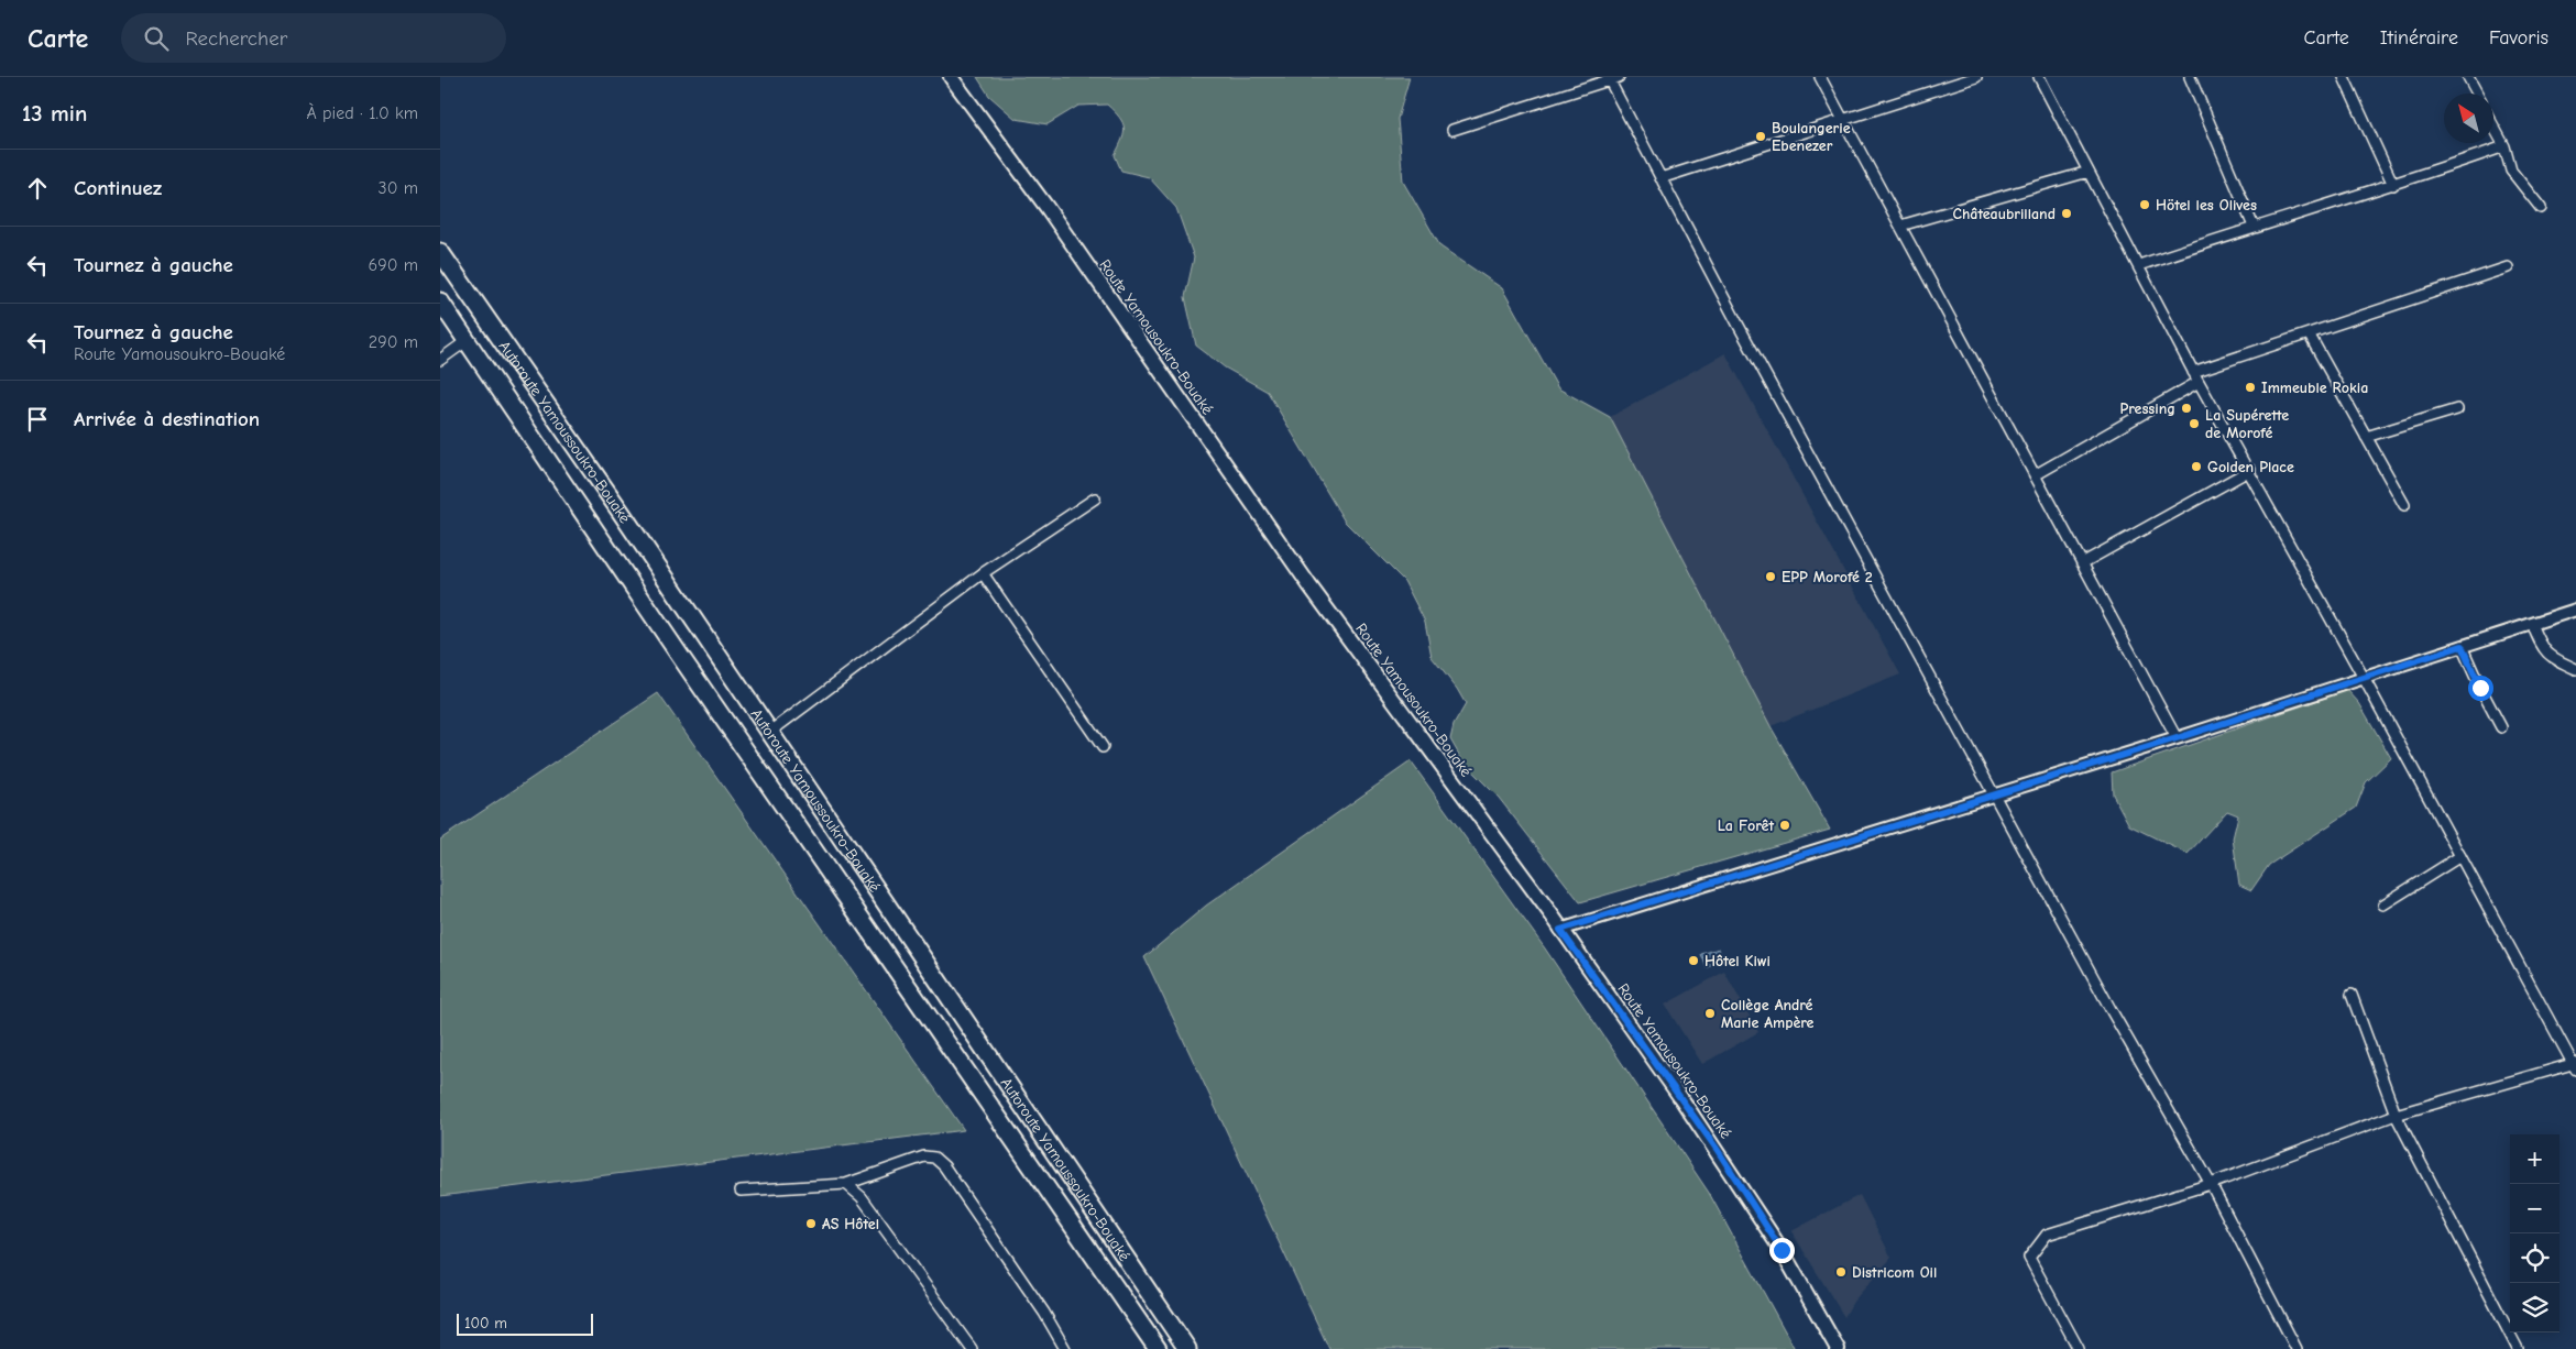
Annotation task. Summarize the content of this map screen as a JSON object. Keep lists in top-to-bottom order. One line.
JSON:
{"streets":{"highway":["Autoroute Yamoussoukro-Bouaké"],"main road":["Route Yamousoukro-Bouaké"]},"places":["Boulangerie Ebenezer","Hötel les Olives","Châteaubrilland","Immeuble Rokia","Pressing","La Supérette de Morofé","Golden Place","EPP Morofé 2","La Forêt","Hôtel Kiwi","Collège André Marie Ampère","AS Hôtel","Districom Oil"],"scale_bar":"100 m","north":"top left","page":{"header":"Carte","search":"Rechercher","nav":["Carte","Itinéraire","Favoris"],"heading":["13 min","À pied · 1.0 km"],"list":[["Continuez","30 m"],["Tournez à gauche","690 m"],["Tournez à gauche","Route Yamousoukro-Bouaké","290 m"],"Arrivée à destination"],"map_buttons":["+","−"],"scale":"100 m"}}
